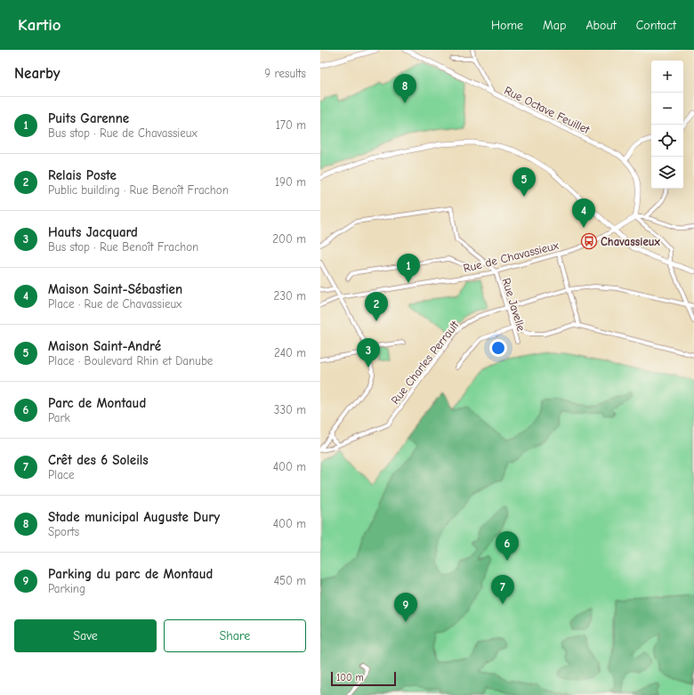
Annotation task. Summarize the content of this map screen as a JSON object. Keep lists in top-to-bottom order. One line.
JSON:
{"streets":{"street":["Rue Octave Feuillet","Rue de Chavassieux","Rue Javelle","Rue Charles Perrault"]},"crossings":[["Rue Octave Feuillet","Rue de Chavassieux"],["Rue de Chavassieux","Rue Javelle"],["Rue Javelle","Rue Charles Perrault"]],"places":{"bus stop":["Chavassieux"]},"scale_bar":"100 m","page":{"header":"Kartio","nav":["Home","Map","About","Contact"],"heading":["Nearby","9 results"],"map_buttons":["+","−"],"pins":["8","5","4","1","2","3","6","7","9"],"list":[{"mark":"1","name":"Puits Garenne","note":"Bus stop · Rue de Chavassieux","value":"170 m"},{"mark":"2","name":"Relais Poste","note":"Public building · Rue Benoît Frachon","value":"190 m"},{"mark":"3","name":"Hauts Jacquard","note":"Bus stop · Rue Benoît Frachon","value":"200 m"},{"mark":"4","name":"Maison Saint-Sébastien","note":"Place · Rue de Chavassieux","value":"230 m"},{"mark":"5","name":"Maison Saint-André","note":"Place · Boulevard Rhin et Danube","value":"240 m"},{"mark":"6","name":"Parc de Montaud","note":"Park","value":"330 m"},{"mark":"7","name":"Crêt des 6 Soleils","note":"Place","value":"400 m"},{"mark":"8","name":"Stade municipal Auguste Dury","note":"Sports","value":"400 m"},{"mark":"9","name":"Parking du parc de Montaud","note":"Parking","value":"450 m"}],"buttons":["Save","Share"],"scale":"100 m"}}
